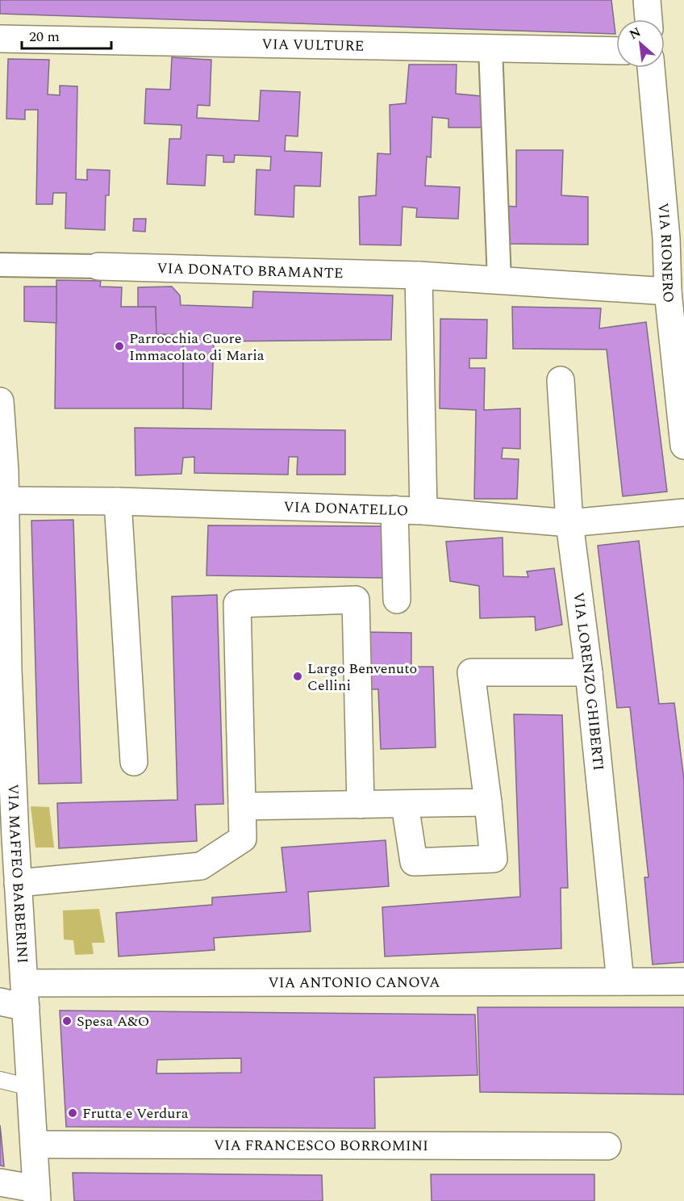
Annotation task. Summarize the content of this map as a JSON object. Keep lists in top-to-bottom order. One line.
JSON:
{"streets":{"street":["VIA VULTURE","VIA RIONERO","VIA DONATO BRAMANTE","VIA DONATELLO","VIA LORENZO GHIBERTI","VIA MAFFEO BARBERINI","VIA ANTONIO CANOVA","VIA FRANCESCO BORROMINI"]},"crossings":[["VIA RIONERO","VIA DONATO BRAMANTE"],["VIA DONATELLO","VIA LORENZO GHIBERTI"],["VIA DONATELLO","VIA MAFFEO BARBERINI"],["VIA LORENZO GHIBERTI","VIA ANTONIO CANOVA"],["VIA MAFFEO BARBERINI","VIA ANTONIO CANOVA"],["VIA MAFFEO BARBERINI","VIA FRANCESCO BORROMINI"]],"places":["Parrocchia Cuore Immacolato di Maria","Largo Benvenuto Cellini","Spesa A&O","Frutta e Verdura"],"scale_bar":"20 m","north":"top left"}
